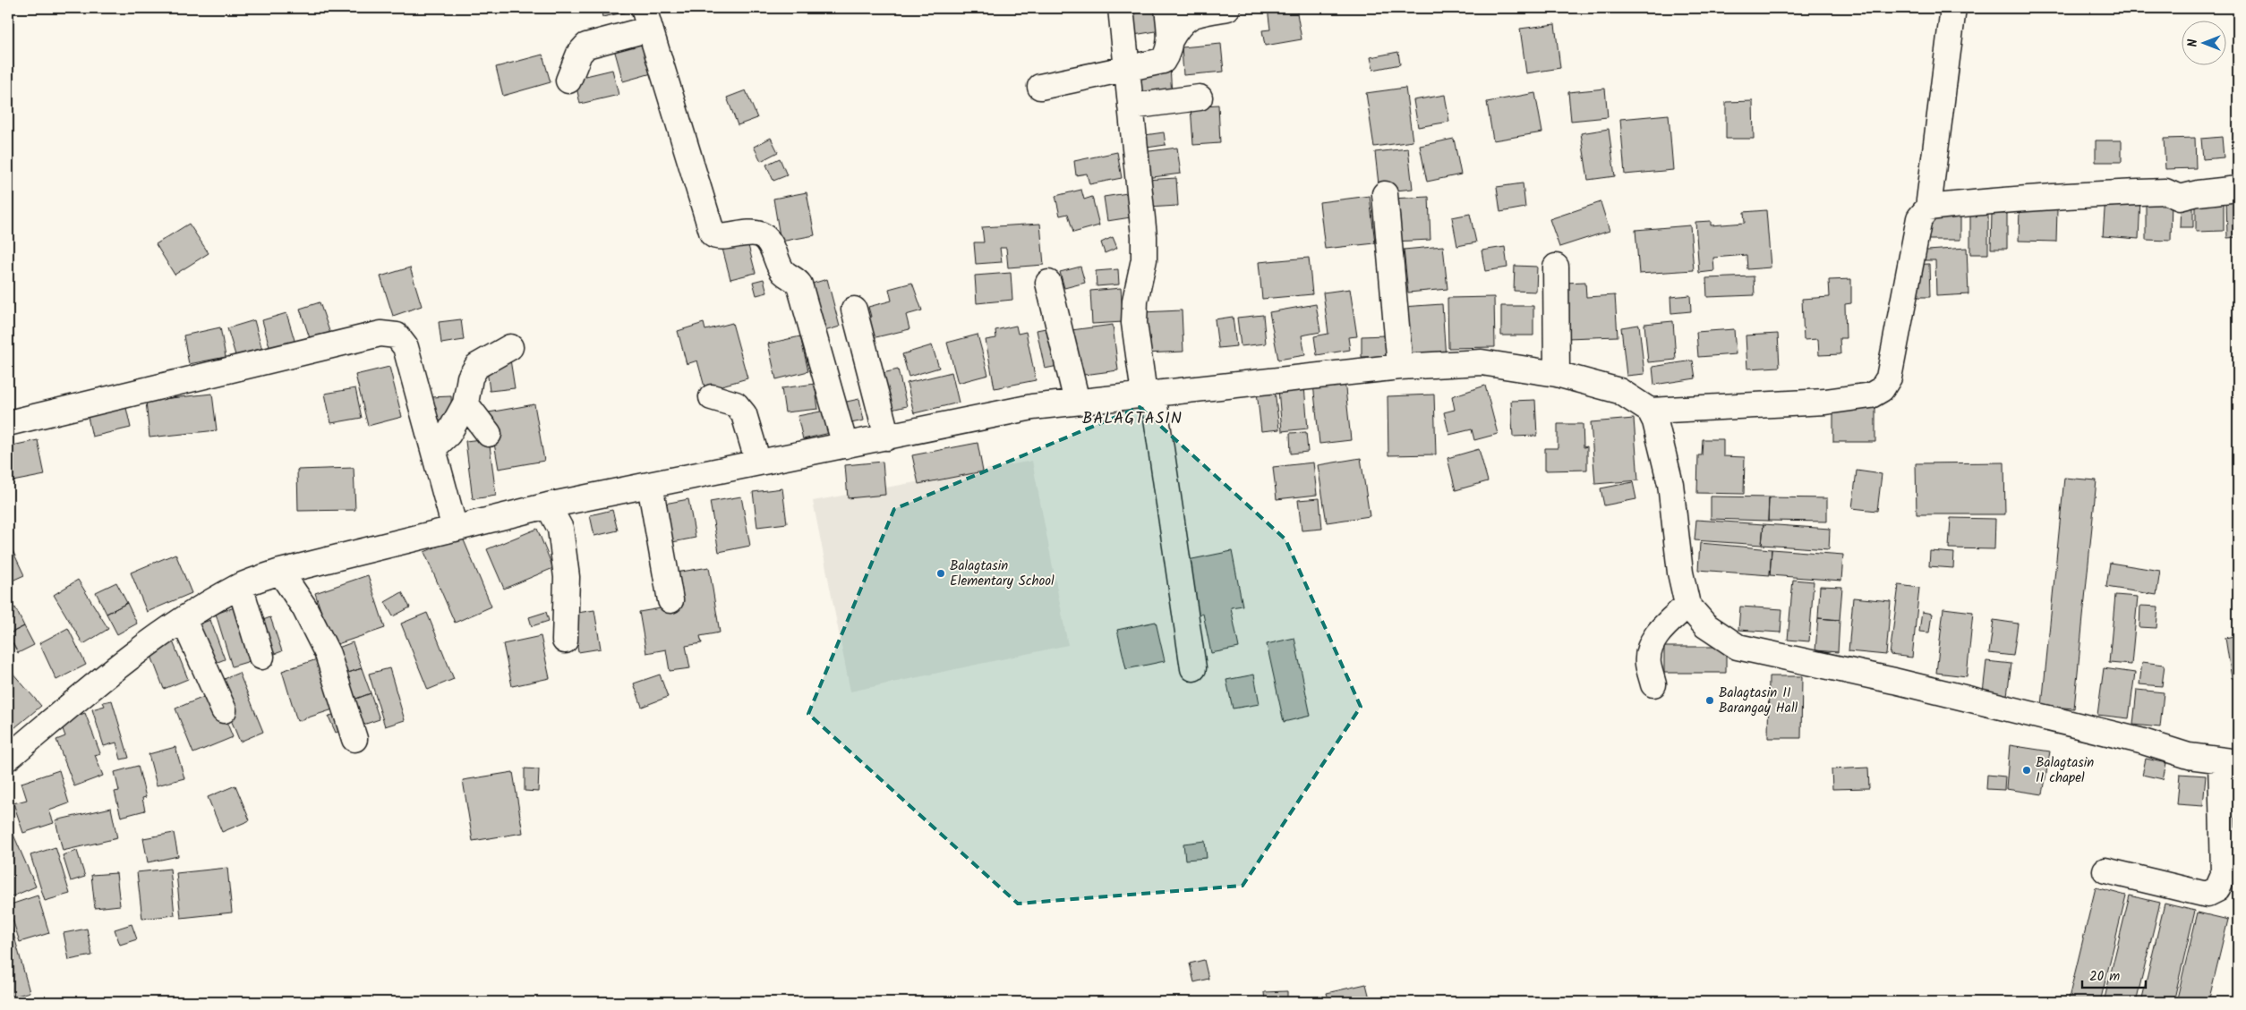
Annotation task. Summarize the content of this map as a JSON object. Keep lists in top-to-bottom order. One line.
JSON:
{"districts":["BALAGTASIN"],"places":["Balagtasin Elementary School","Balagtasin II Barangay Hall","Balagtasin II chapel"],"scale_bar":"20 m","north":"left"}
